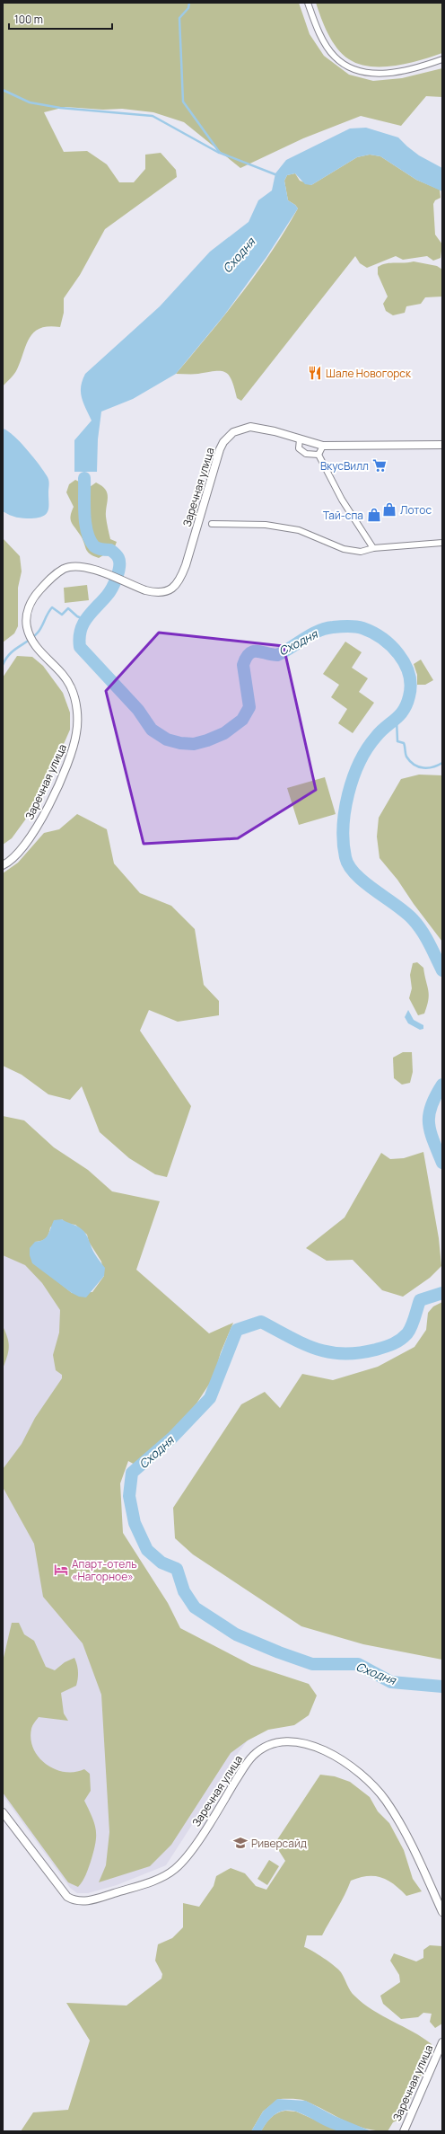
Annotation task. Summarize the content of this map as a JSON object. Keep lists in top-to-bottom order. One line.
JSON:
{"streets":{"main road":["Заречная улица"]},"water":["Сходня"],"places":{"restaurant":["Шале Новогорск"],"supermarket":["ВкусВилл"],"shop":["Лотос","Тай-спа"],"hotel":["Апарт-отель «Нагорное»"],"school or university":["Риверсайд"]},"scale_bar":"100 m"}
